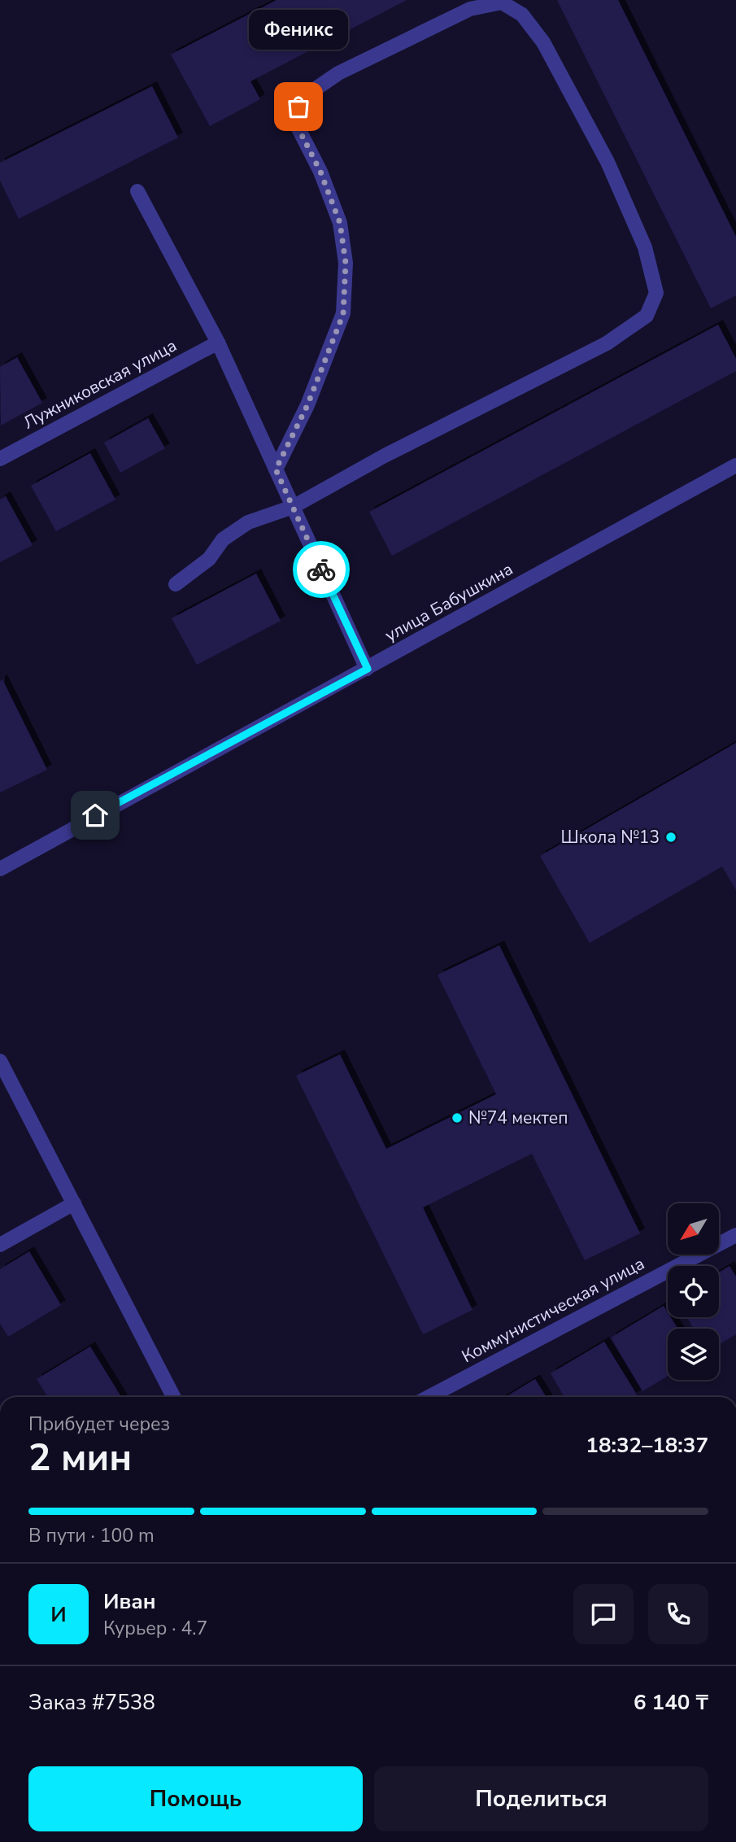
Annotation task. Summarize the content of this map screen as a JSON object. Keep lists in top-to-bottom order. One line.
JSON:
{"streets":{"street":["Лужниковская улица","улица Бабушкина","Коммунистическая улица"]},"places":["Феникс","Школа №13","№74 мектеп"],"north":"bottom left","page":{"bubble":"Феникс","heading":["2 мин","Прибудет через","18:32–18:37"],"panel":["Иван","Курьер · 4.7","Заказ #7538","6 140 ₸"],"bar":"В пути · 100 m","round":"И","buttons":["Помощь","Поделиться"]}}
